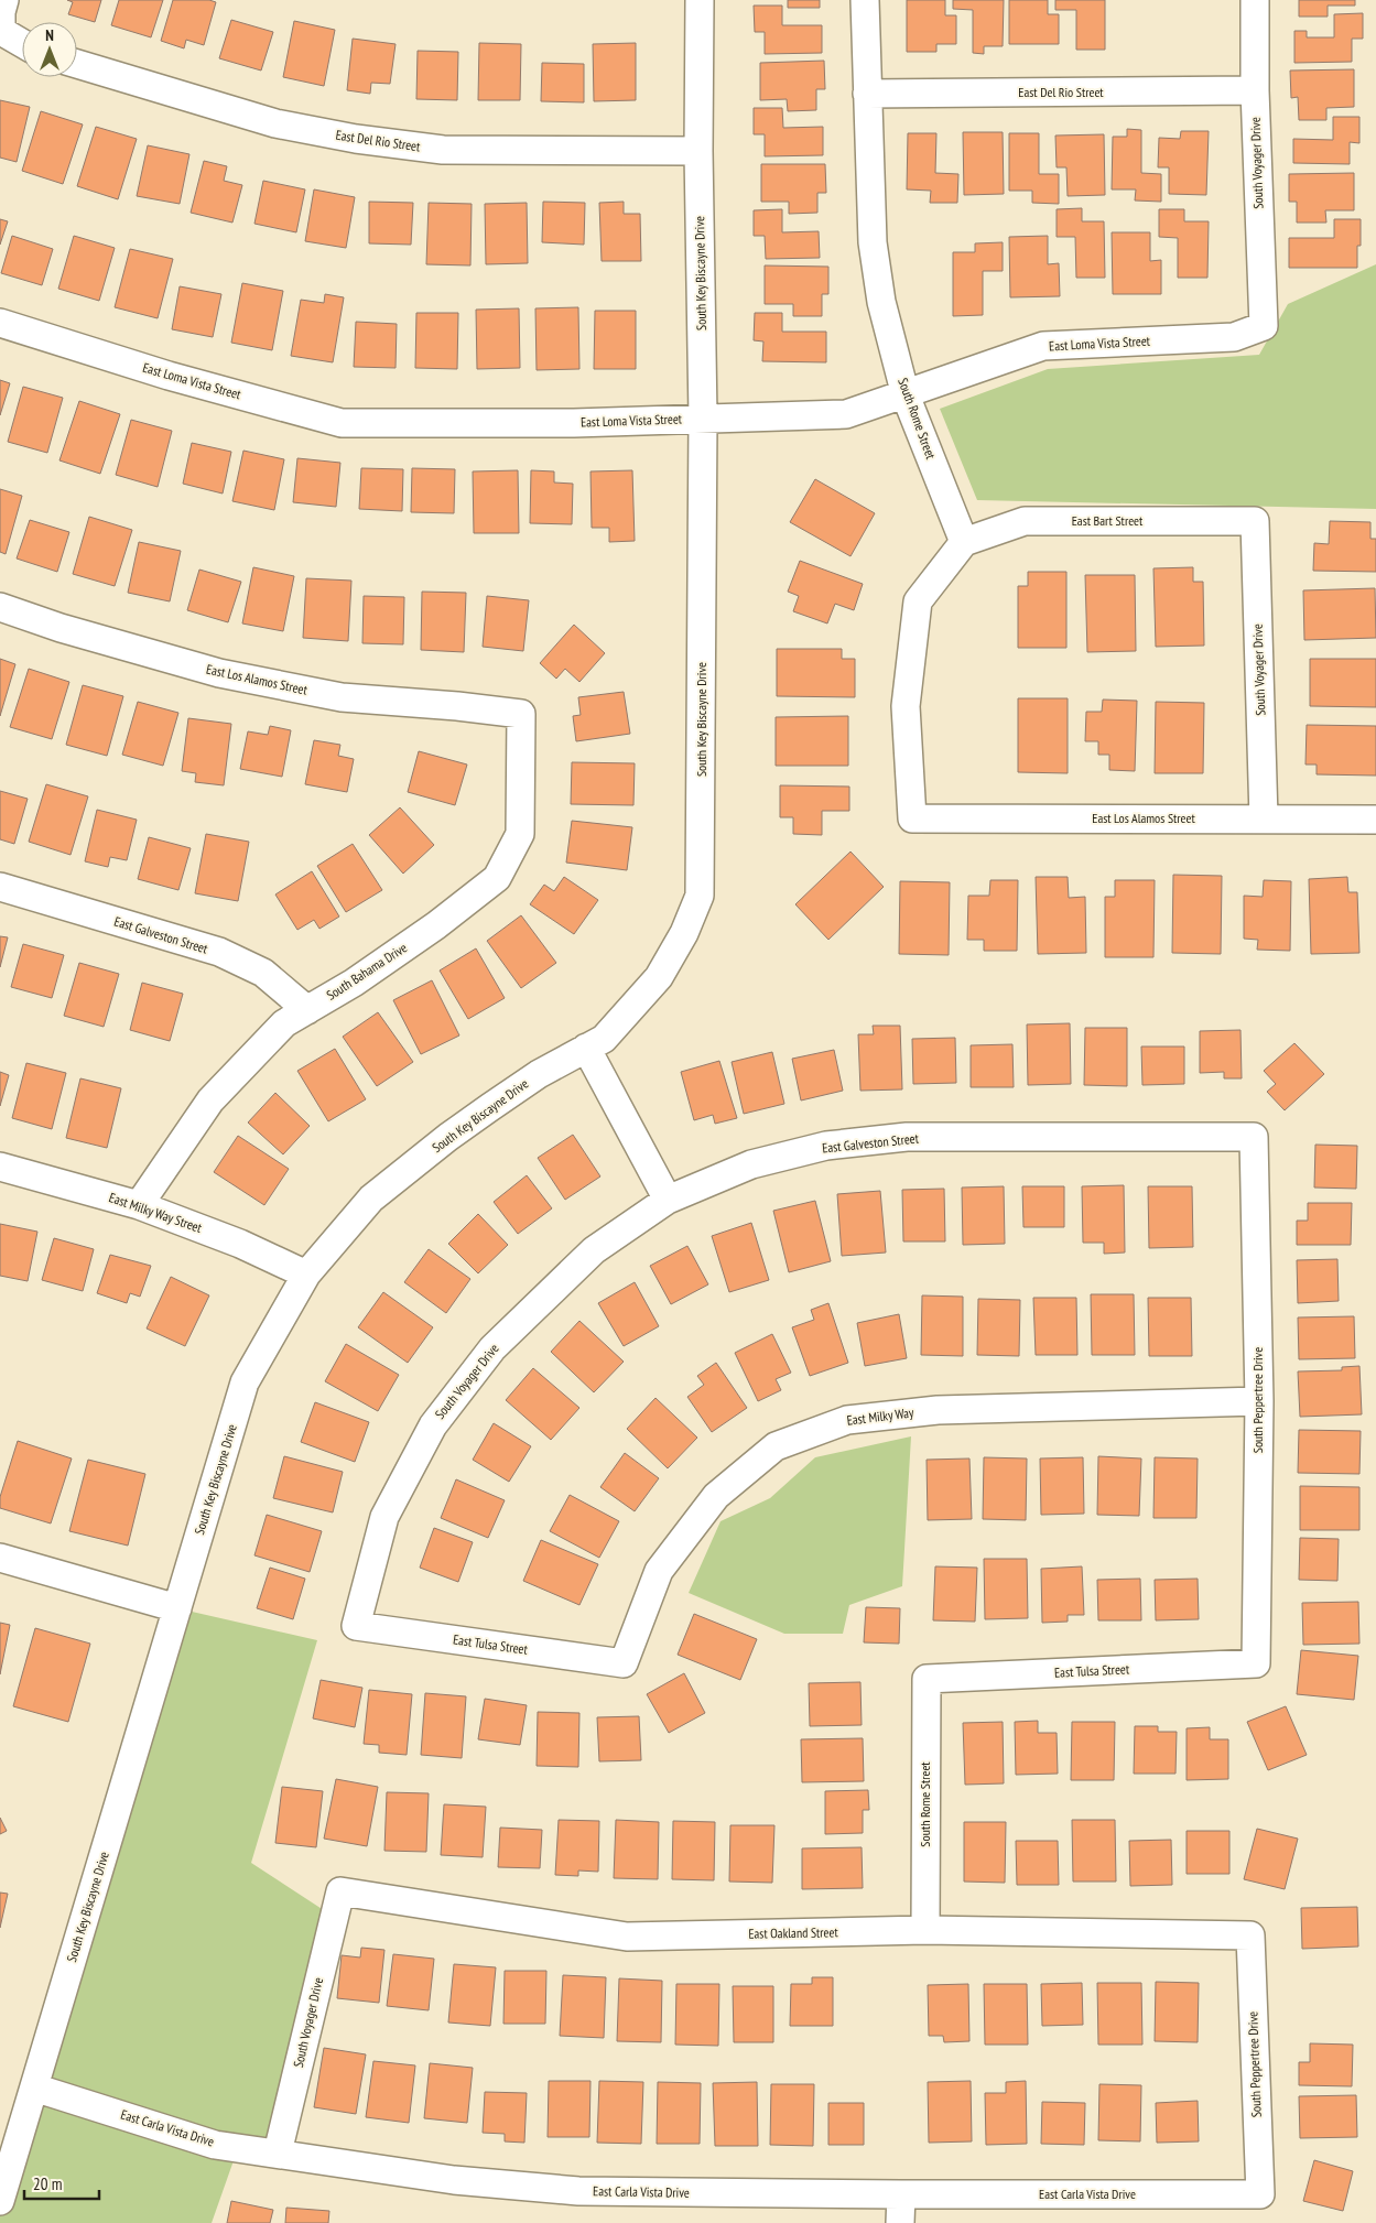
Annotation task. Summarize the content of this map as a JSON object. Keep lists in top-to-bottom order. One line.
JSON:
{"streets":{"street":["East Del Rio Street","South Voyager Drive","South Key Biscayne Drive","East Loma Vista Street","South Rome Street","East Bart Street","East Los Alamos Street","East Galveston Street","South Bahama Drive","East Milky Way Street","South Peppertree Drive","East Milky Way","East Tulsa Street","East Oakland Street","East Carla Vista Drive"]},"crossings":[["East Del Rio Street","South Voyager Drive"],["East Del Rio Street","South Key Biscayne Drive"],["East Del Rio Street","South Rome Street"],["South Voyager Drive","East Loma Vista Street"],["South Voyager Drive","East Bart Street"],["South Voyager Drive","East Los Alamos Street"],["South Voyager Drive","East Galveston Street"],["South Voyager Drive","East Tulsa Street"],["South Voyager Drive","East Oakland Street"],["South Voyager Drive","East Carla Vista Drive"],["South Key Biscayne Drive","East Loma Vista Street"],["South Key Biscayne Drive","East Milky Way Street"],["South Key Biscayne Drive","East Carla Vista Drive"],["East Loma Vista Street","South Rome Street"],["South Rome Street","East Bart Street"],["South Rome Street","East Los Alamos Street"],["South Rome Street","East Tulsa Street"],["South Rome Street","East Oakland Street"],["East Bart Street","East Los Alamos Street"],["East Los Alamos Street","South Bahama Drive"],["East Galveston Street","South Bahama Drive"],["East Galveston Street","South Peppertree Drive"],["South Bahama Drive","East Milky Way Street"],["South Peppertree Drive","East Milky Way"],["South Peppertree Drive","East Tulsa Street"],["South Peppertree Drive","East Oakland Street"],["South Peppertree Drive","East Carla Vista Drive"],["East Milky Way","East Tulsa Street"]],"scale_bar":"20 m","north":"top"}
